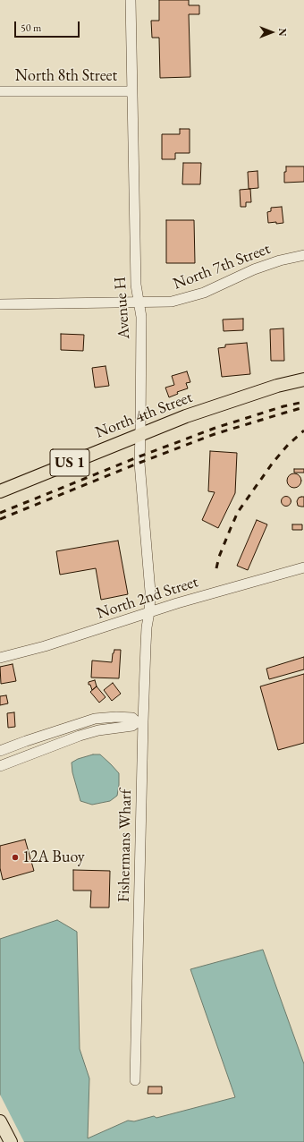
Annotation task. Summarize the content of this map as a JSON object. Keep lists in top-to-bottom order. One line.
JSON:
{"streets":{"main road":["North 4th Street","US 1"],"street":["North 8th Street","North 7th Street","Avenue H","North 2nd Street","Fishermans Wharf"]},"crossings":[["North 8th Street","Avenue H"],["North 7th Street","Avenue H"],["Avenue H","North 4th Street"],["Avenue H","North 2nd Street"],["Avenue H","Fishermans Wharf"],["North 2nd Street","Fishermans Wharf"]],"places":["12A Buoy"],"scale_bar":"50 m","north":"right"}
